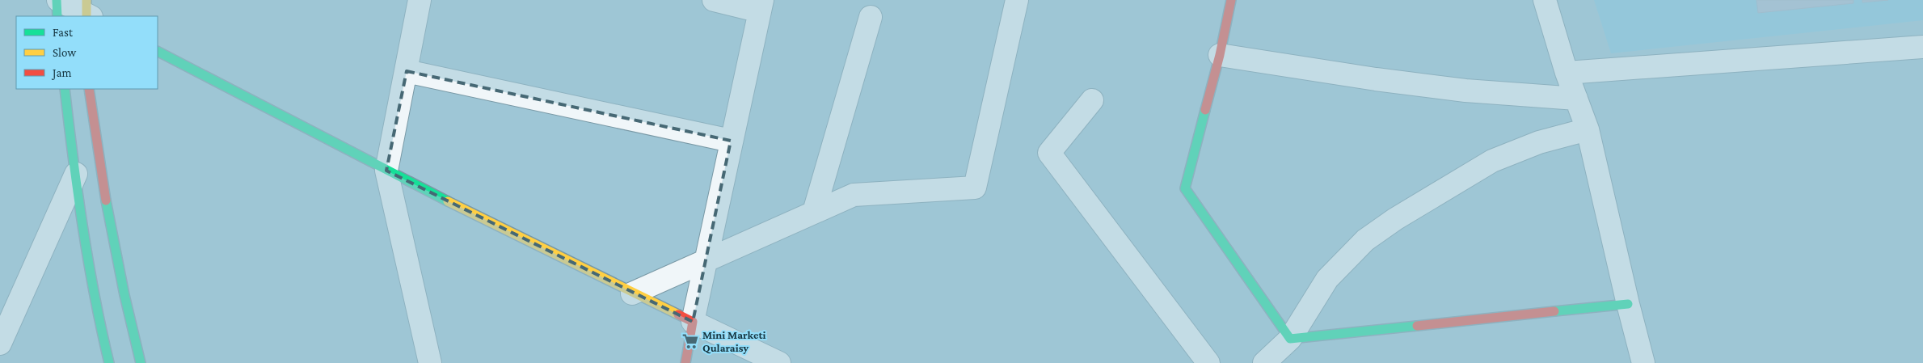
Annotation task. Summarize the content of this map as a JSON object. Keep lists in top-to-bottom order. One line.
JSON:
{"places":{"supermarket":["Mini Marketi Qularaisy"]},"legend":["Fast","Slow","Jam"]}
